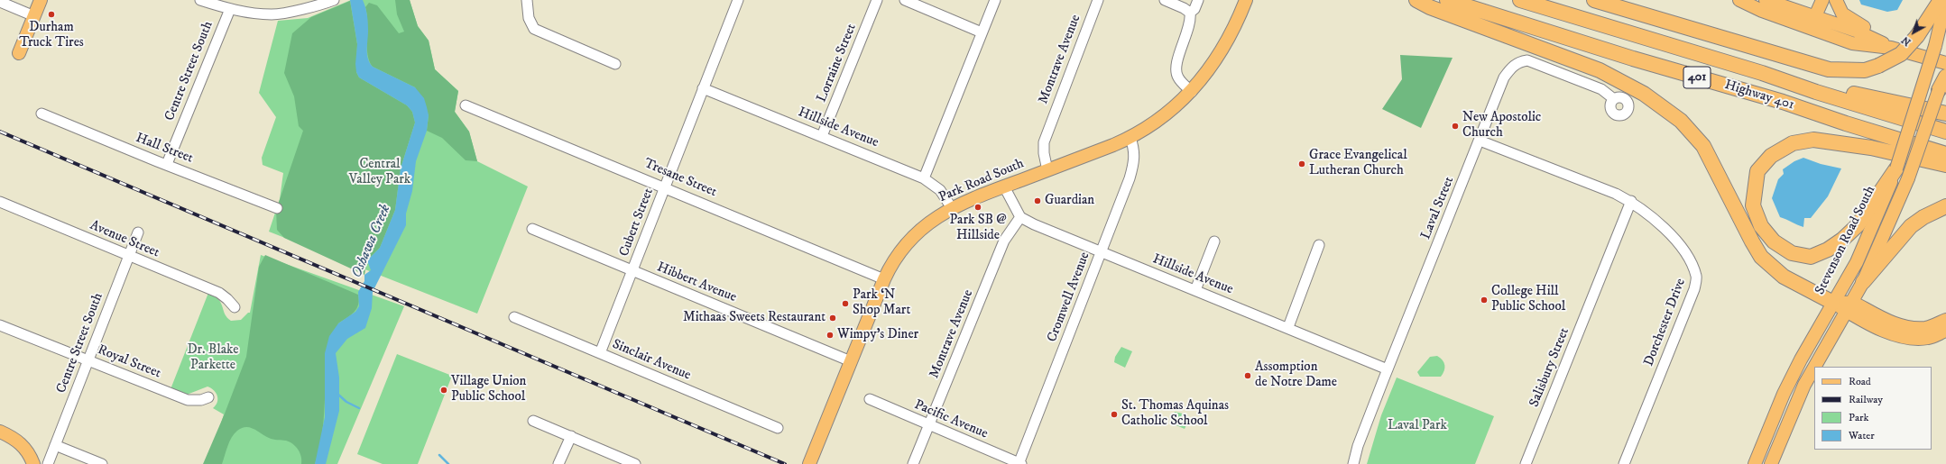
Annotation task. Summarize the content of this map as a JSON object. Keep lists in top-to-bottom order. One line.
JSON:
{"streets":{"highway":["401","Highway 401"],"main road":["Park Road South","Stevenson Road South"],"street":["Montrave Avenue","Lorraine Street","Centre Street South","Hillside Avenue","Hall Street","Tresane Street","Laval Street","Cubert Street","Avenue Street","Hibbert Avenue","Cromwell Avenue","Dorchester Drive","Sinclair Avenue","Royal Street","Salisbury Street","Pacific Avenue"]},"crossings":[["Montrave Avenue","Hillside Avenue"],["Montrave Avenue","Park Road South"],["Montrave Avenue","Pacific Avenue"],["Lorraine Street","Hillside Avenue"],["Centre Street South","Hall Street"],["Centre Street South","Avenue Street"],["Centre Street South","Royal Street"],["Hillside Avenue","Park Road South"],["Hillside Avenue","Laval Street"],["Hillside Avenue","Cubert Street"],["Hillside Avenue","Cromwell Avenue"],["Tresane Street","Park Road South"],["Tresane Street","Cubert Street"],["Park Road South","Hibbert Avenue"],["Park Road South","Cromwell Avenue"],["Laval Street","Dorchester Drive"],["Cubert Street","Hibbert Avenue"],["Cubert Street","Sinclair Avenue"],["Cromwell Avenue","Pacific Avenue"],["Dorchester Drive","Salisbury Street"]],"water":["Oshawa Creek"],"parks":["Central Valley Park","Dr. Blake Parkette","Laval Park"],"places":["Durham Truck Tires","New Apostolic Church","Grace Evangelical Lutheran Church","Guardian","Park SB @ Hillside","College Hill Public School","Park ‘N Shop Mart","Mithaas Sweets Restaurant","Wimpy's Diner","Assomption de Notre Dame","Village Union Public School","St. Thomas Aquinas Catholic School"],"legend":["Road","Railway","Park","Water"],"north":"bottom left"}
